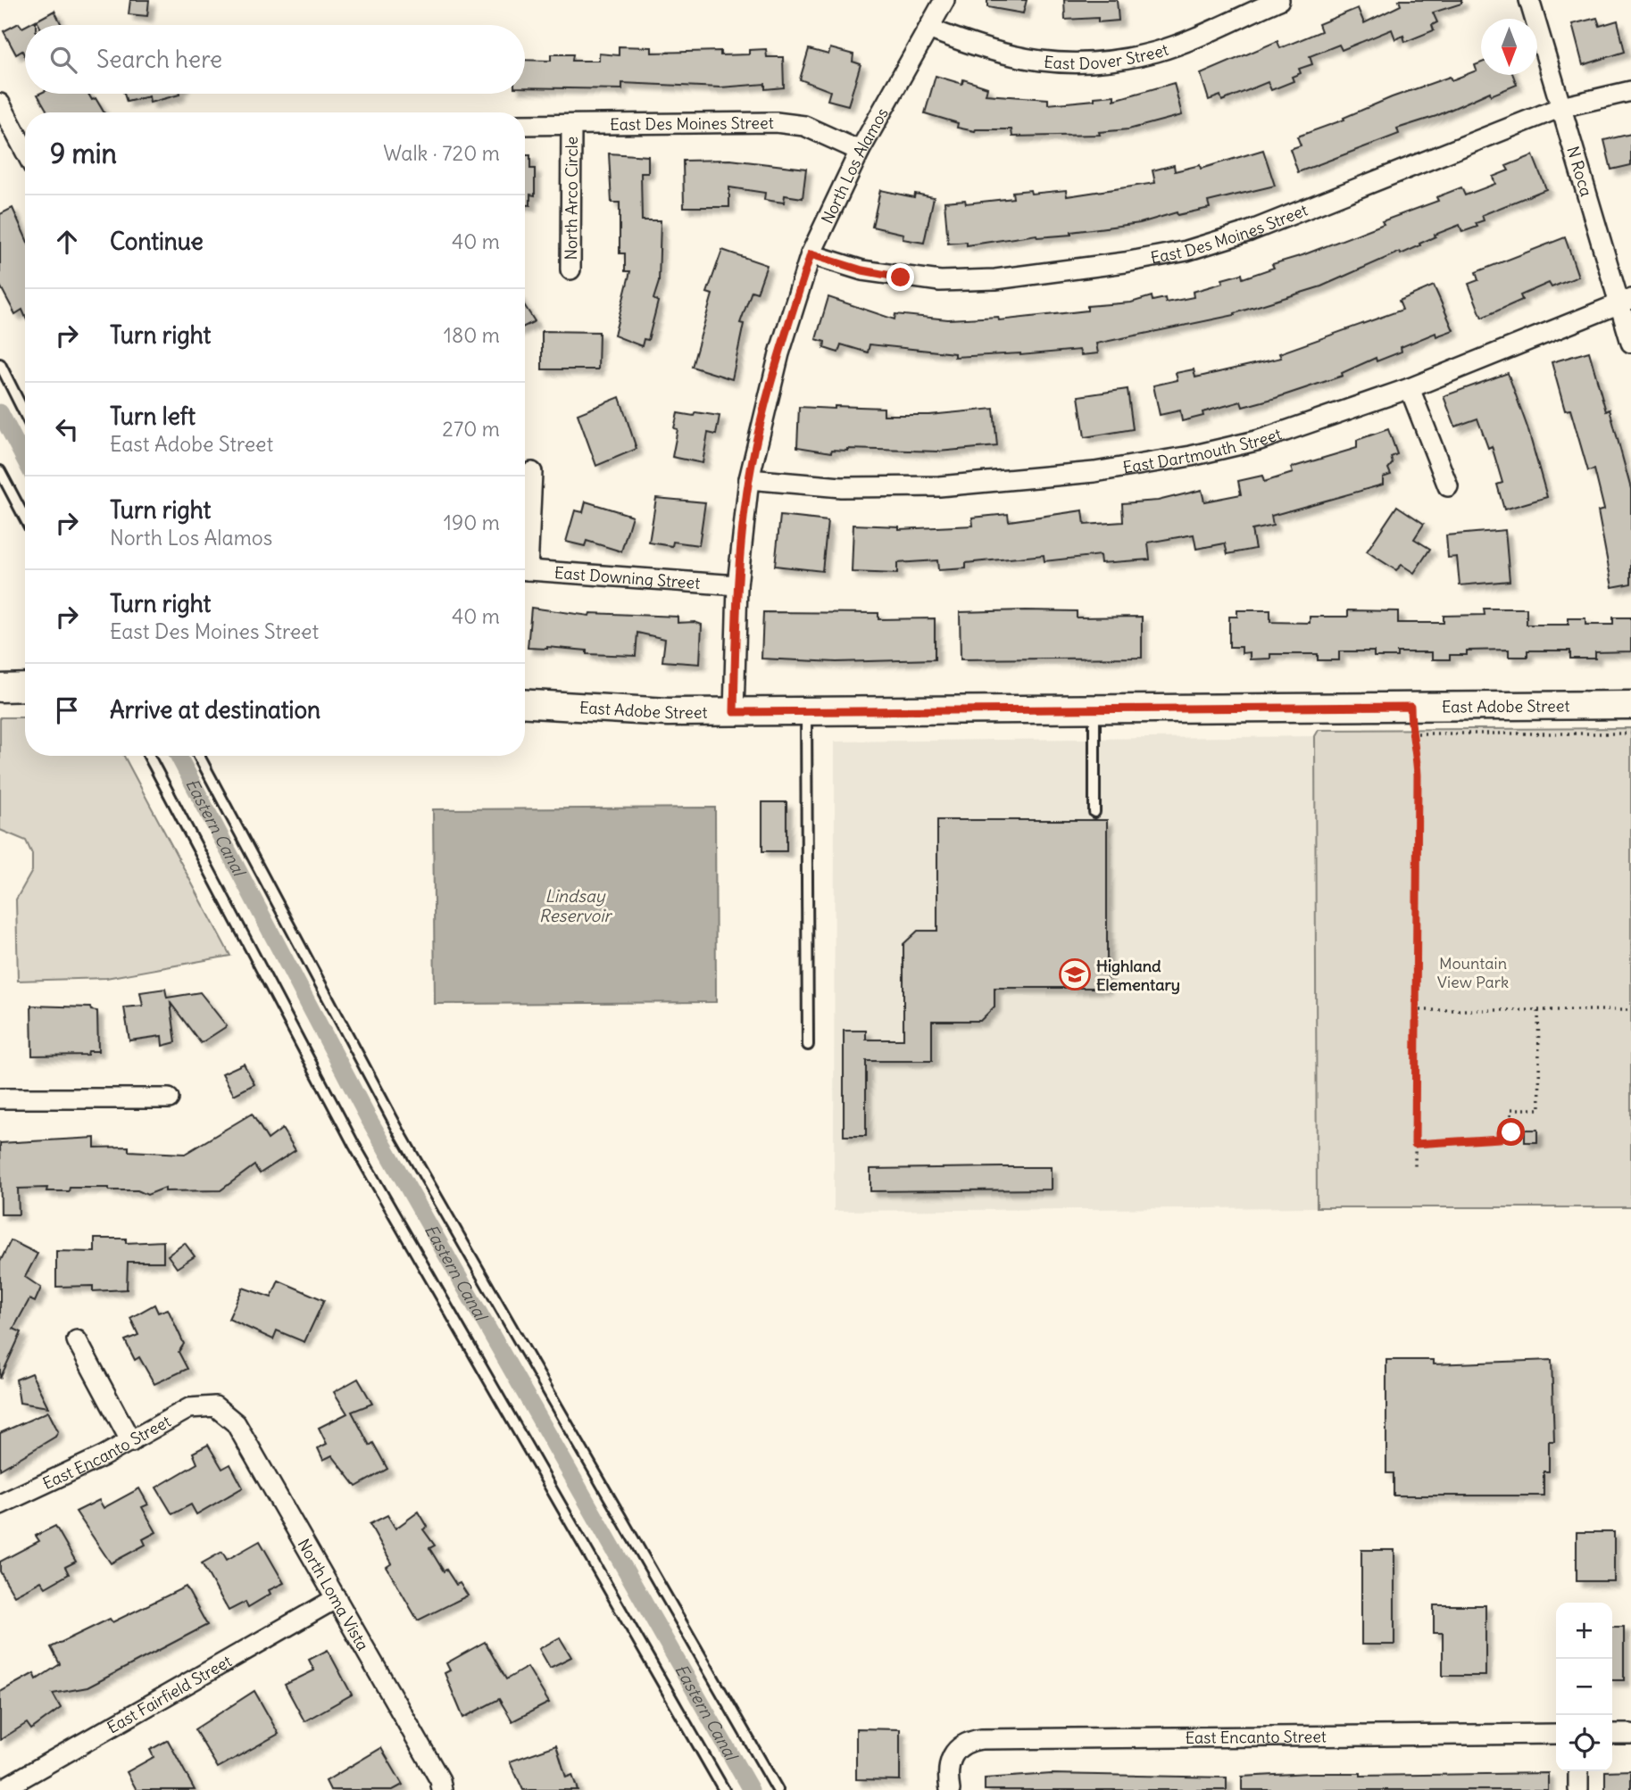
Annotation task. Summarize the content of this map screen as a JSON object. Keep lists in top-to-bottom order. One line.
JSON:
{"streets":{"street":["East Dover Street","East Des Moines Street","North Los Alamos","N Roca","North Arco Circle","East Dartmouth Street","East Downing Street","East Adobe Street","East Encanto Street","North Loma Vista","East Fairfield Street"]},"crossings":[["East Dover Street","North Los Alamos"],["East Des Moines Street","North Los Alamos"],["East Des Moines Street","N Roca"],["East Des Moines Street","North Arco Circle"],["North Los Alamos","East Dartmouth Street"],["North Los Alamos","East Downing Street"],["North Los Alamos","East Adobe Street"],["N Roca","East Dartmouth Street"],["East Encanto Street","North Loma Vista"],["North Loma Vista","East Fairfield Street"]],"water":["Eastern Canal","Lindsay Reservoir"],"parks":["Mountain View Park"],"places":{"school or university":["Highland Elementary"]},"north":"bottom","page":{"search":"Search here","heading":["9 min","Walk · 720 m"],"list":[["Continue","40 m"],["Turn right","180 m"],["Turn left","East Adobe Street","270 m"],["Turn right","North Los Alamos","190 m"],["Turn right","East Des Moines Street","40 m"],"Arrive at destination"],"map_buttons":["+","−"]}}
